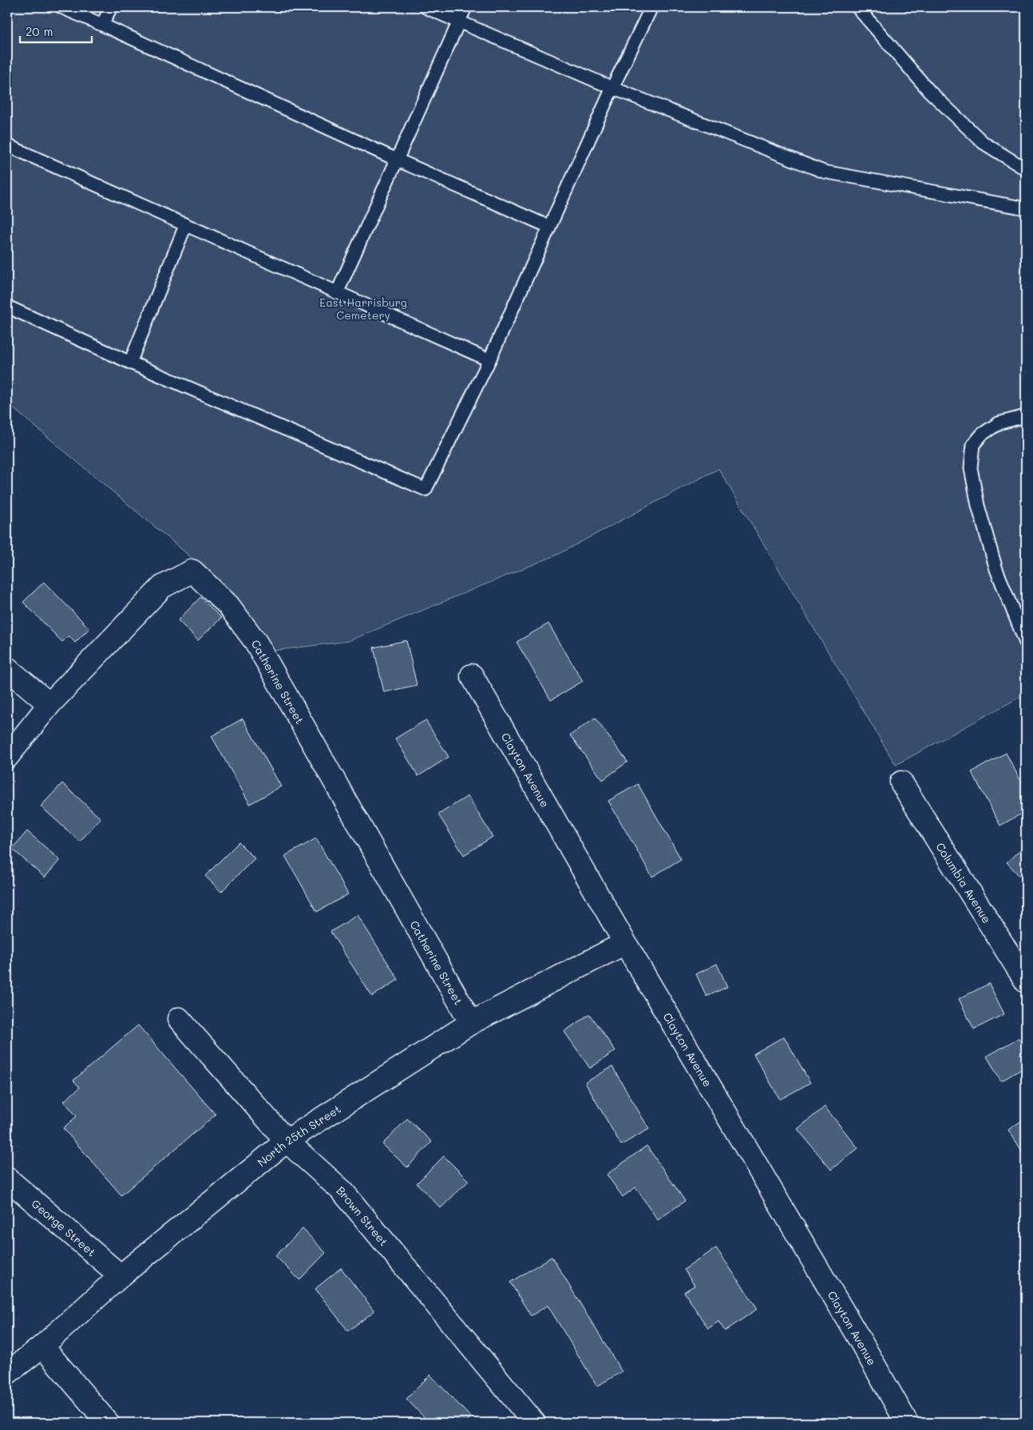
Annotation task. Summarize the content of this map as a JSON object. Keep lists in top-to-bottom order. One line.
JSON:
{"streets":{"street":["Catherine Street","Clayton Avenue","Columbia Avenue","North 25th Street","Brown Street","George Street"]},"crossings":[["Catherine Street","North 25th Street"],["Clayton Avenue","North 25th Street"],["North 25th Street","Brown Street"],["North 25th Street","George Street"]],"parks":["East Harrisburg Cemetery"],"scale_bar":"20 m"}
